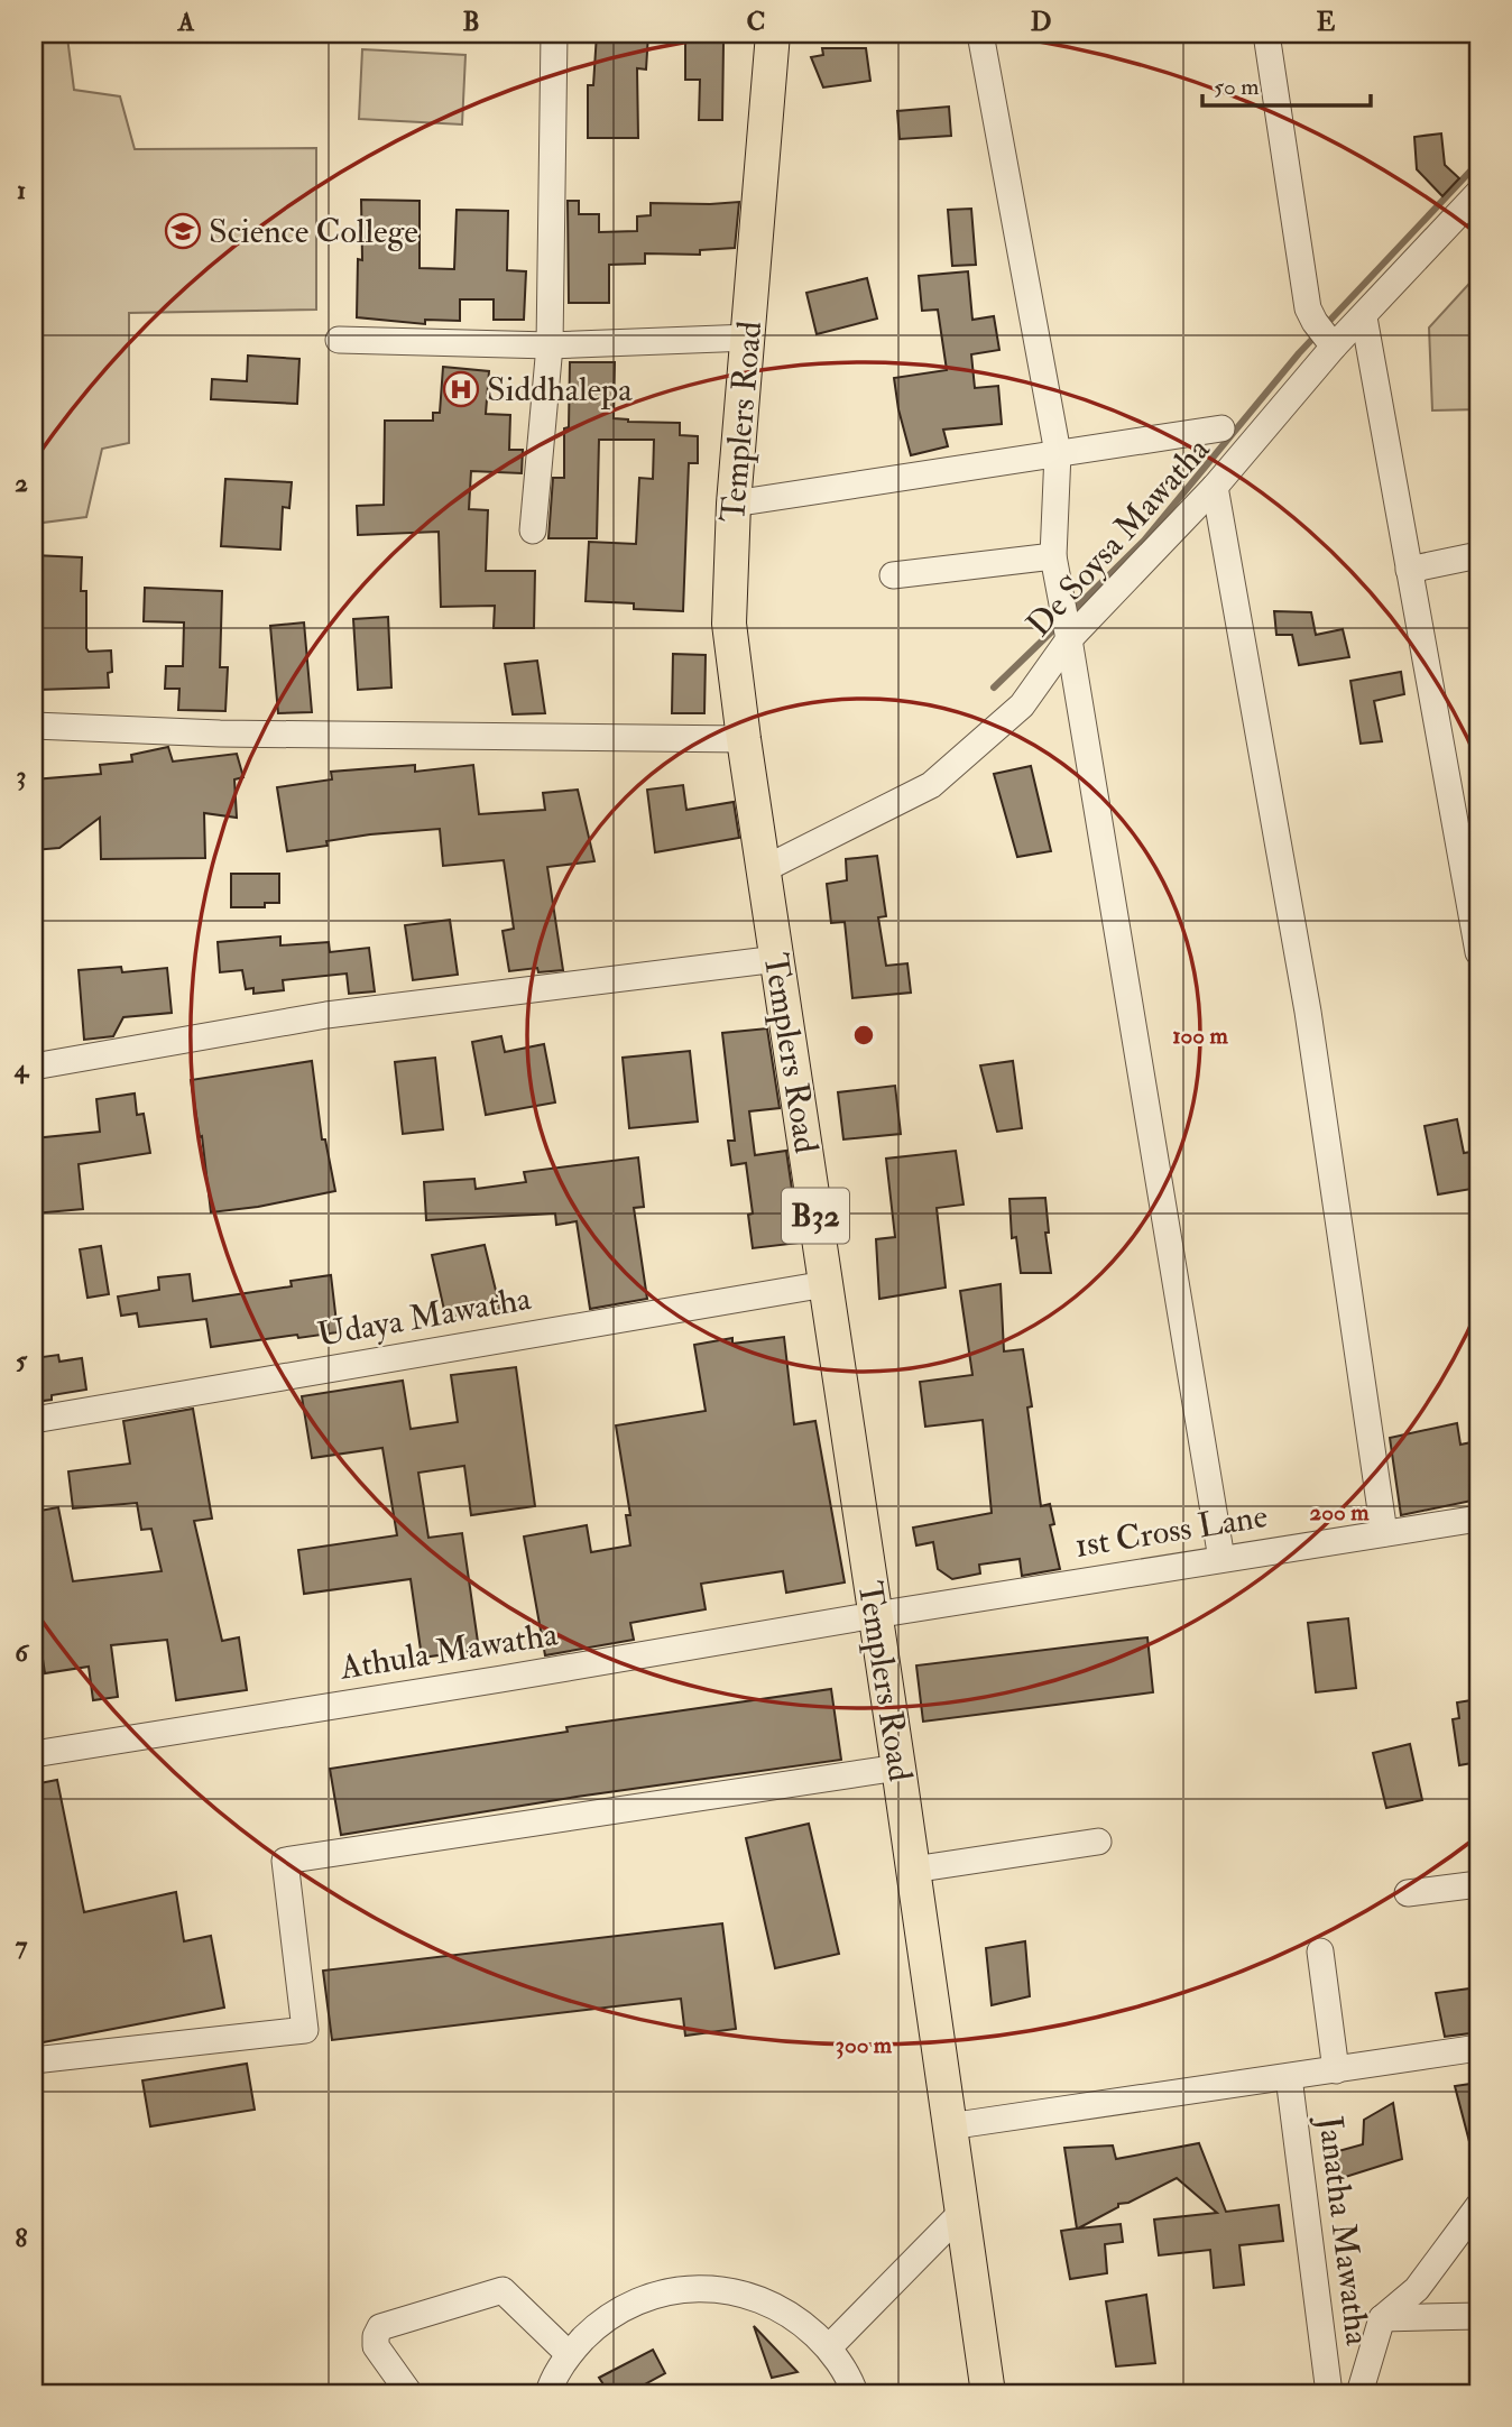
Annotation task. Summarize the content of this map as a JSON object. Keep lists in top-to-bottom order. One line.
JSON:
{"streets":{"main road":["Templers Road","B32"],"street":["De Soysa Mawatha","Udaya Mawatha","1st Cross Lane","Athula Mawatha","Janatha Mawatha"]},"crossings":[["Templers Road","De Soysa Mawatha"],["Templers Road","Udaya Mawatha"],["Templers Road","1st Cross Lane"],["Templers Road","Athula Mawatha"],["1st Cross Lane","Athula Mawatha"]],"places":{"school or university":["Science College"],"hospital":["Siddhalepa"]},"scale_bar":"50 m","grid":{"columns":["A","B","C","D","E"],"rows":["1","2","3","4","5","6","7","8"]},"rings":["100 m","200 m","300 m"]}
